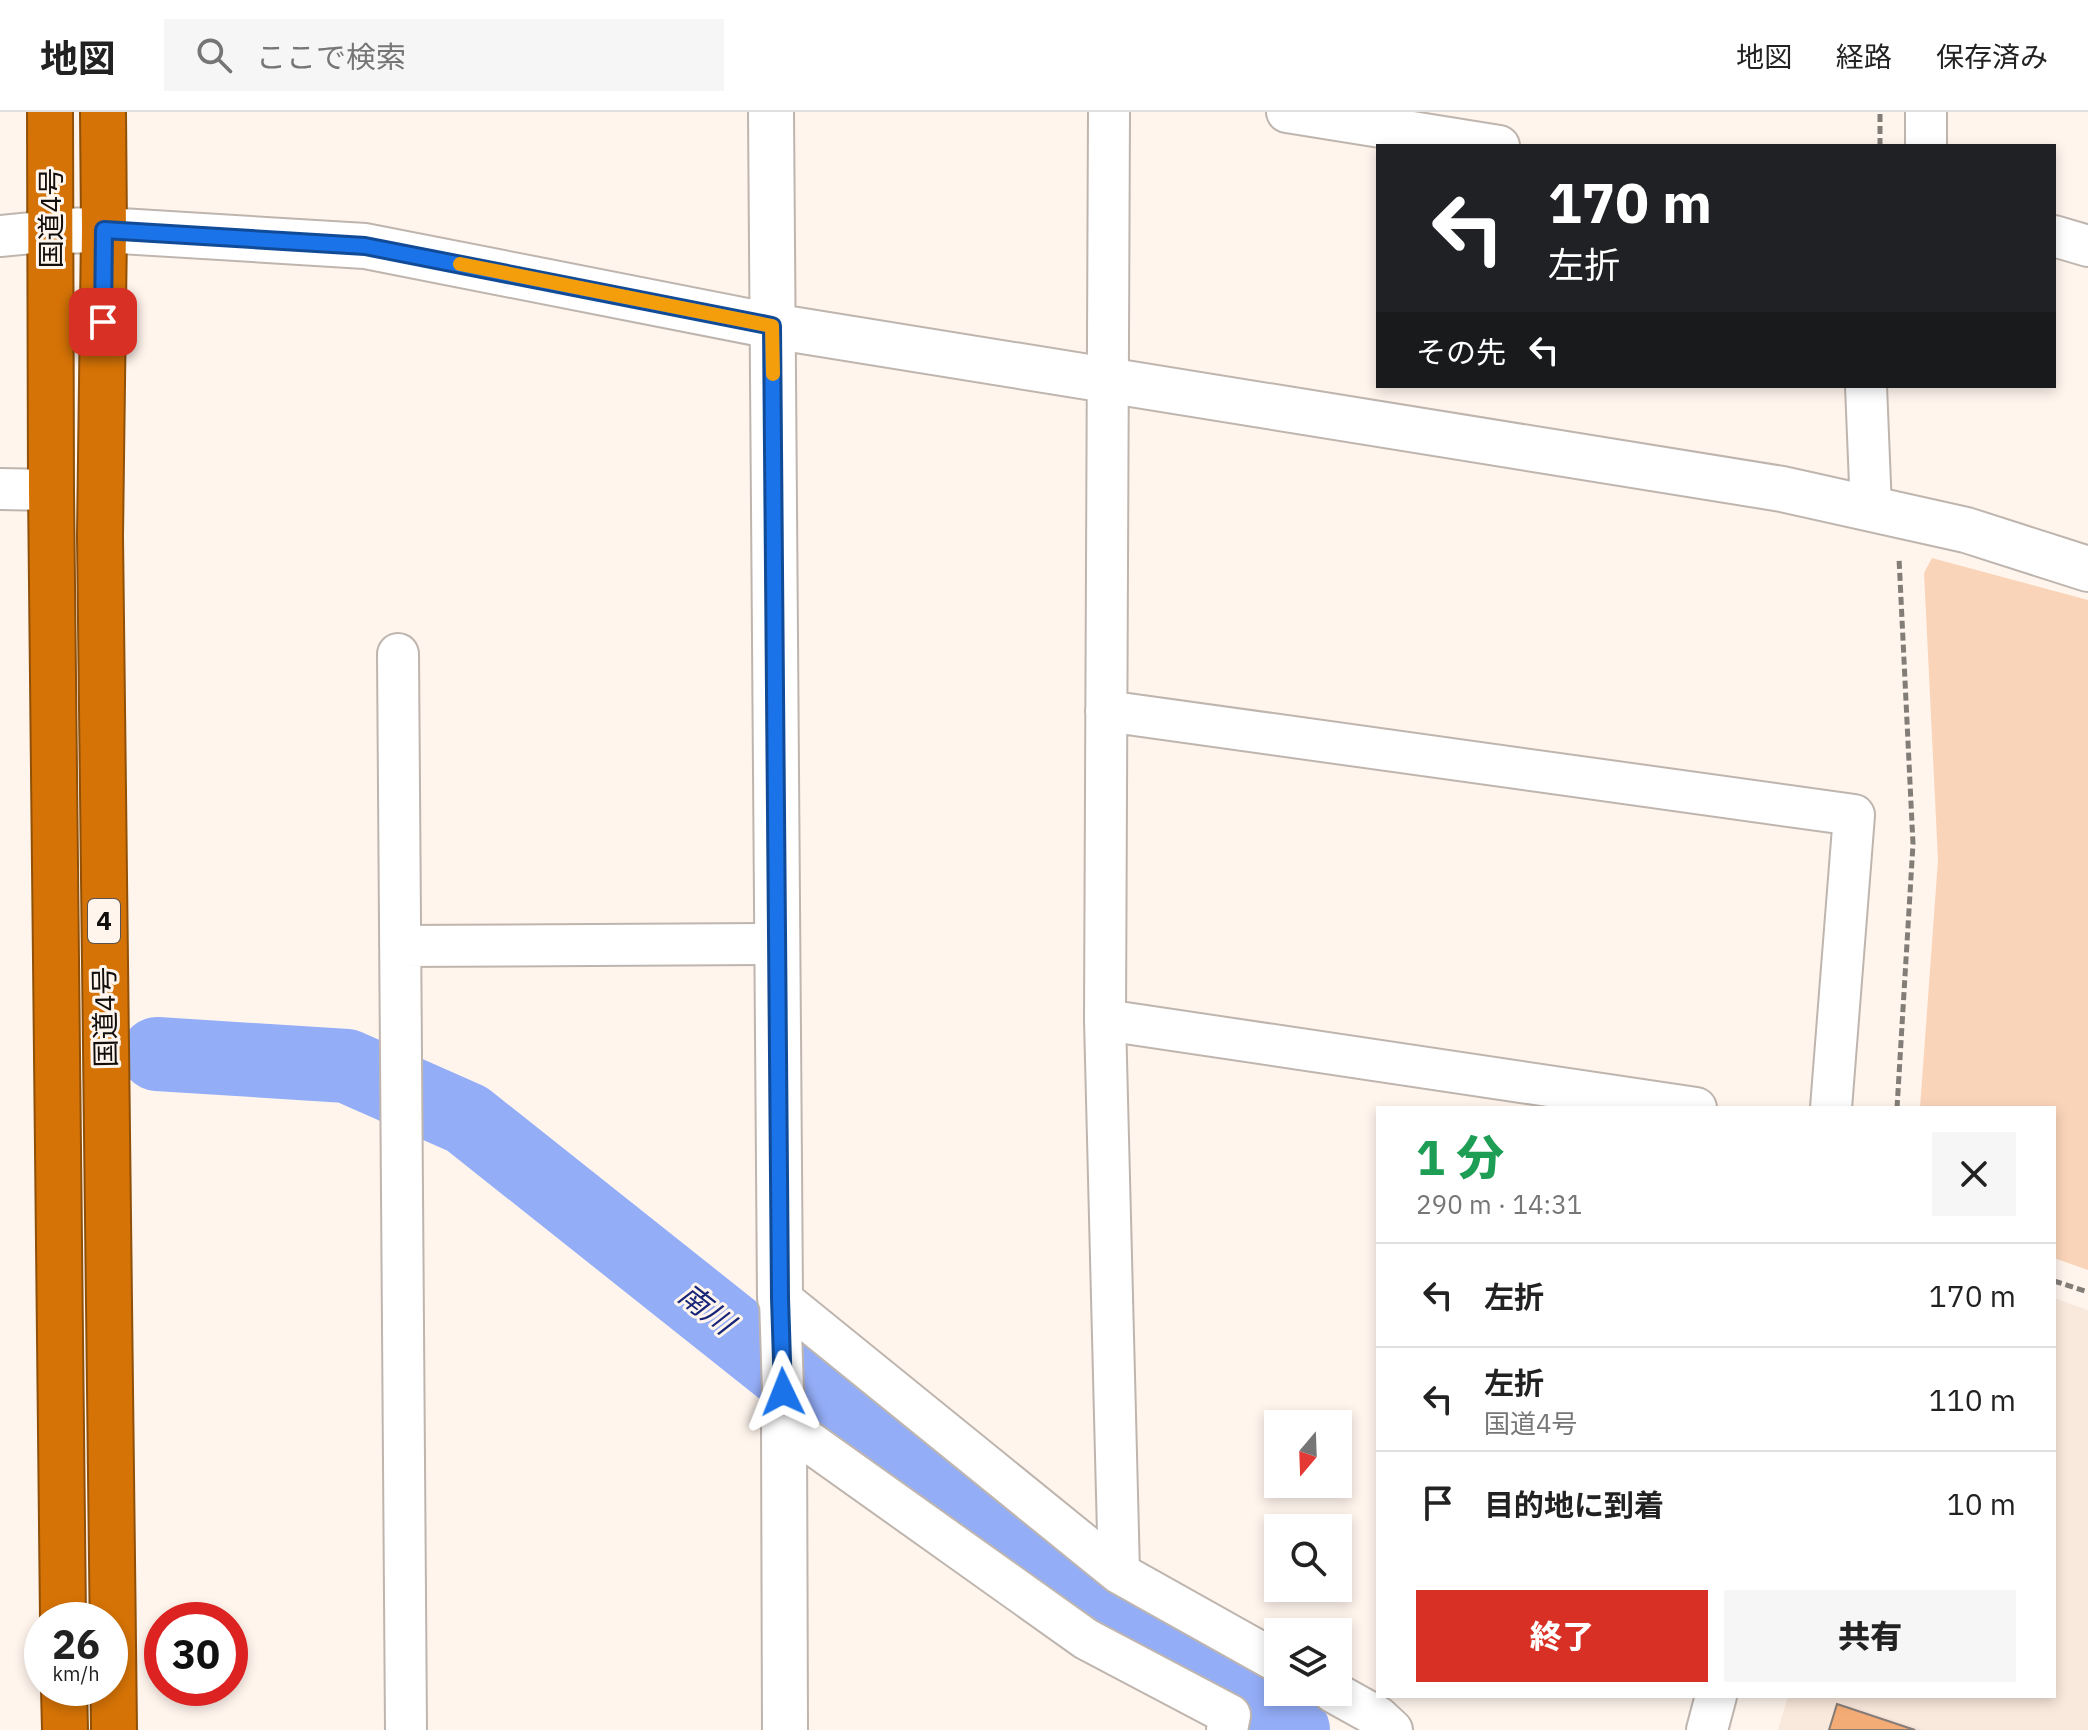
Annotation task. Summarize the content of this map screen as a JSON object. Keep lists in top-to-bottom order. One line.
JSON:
{"streets":{"highway":["国道4号","4"]},"water":["南川"],"north":"bottom","page":{"header":"地図","search":"ここで検索","nav":["地図","経路","保存済み"],"turn":["170 m","左折"],"then":"その先","heading":["1 分","290 m · 14:31"],"list":[{"name":"左折","value":"170 m"},{"name":"左折","note":"国道4号","value":"110 m"},{"name":"目的地に到着","value":"10 m"}],"buttons":["終了","共有"],"speed":"26 km/h","limit":"30"}}
